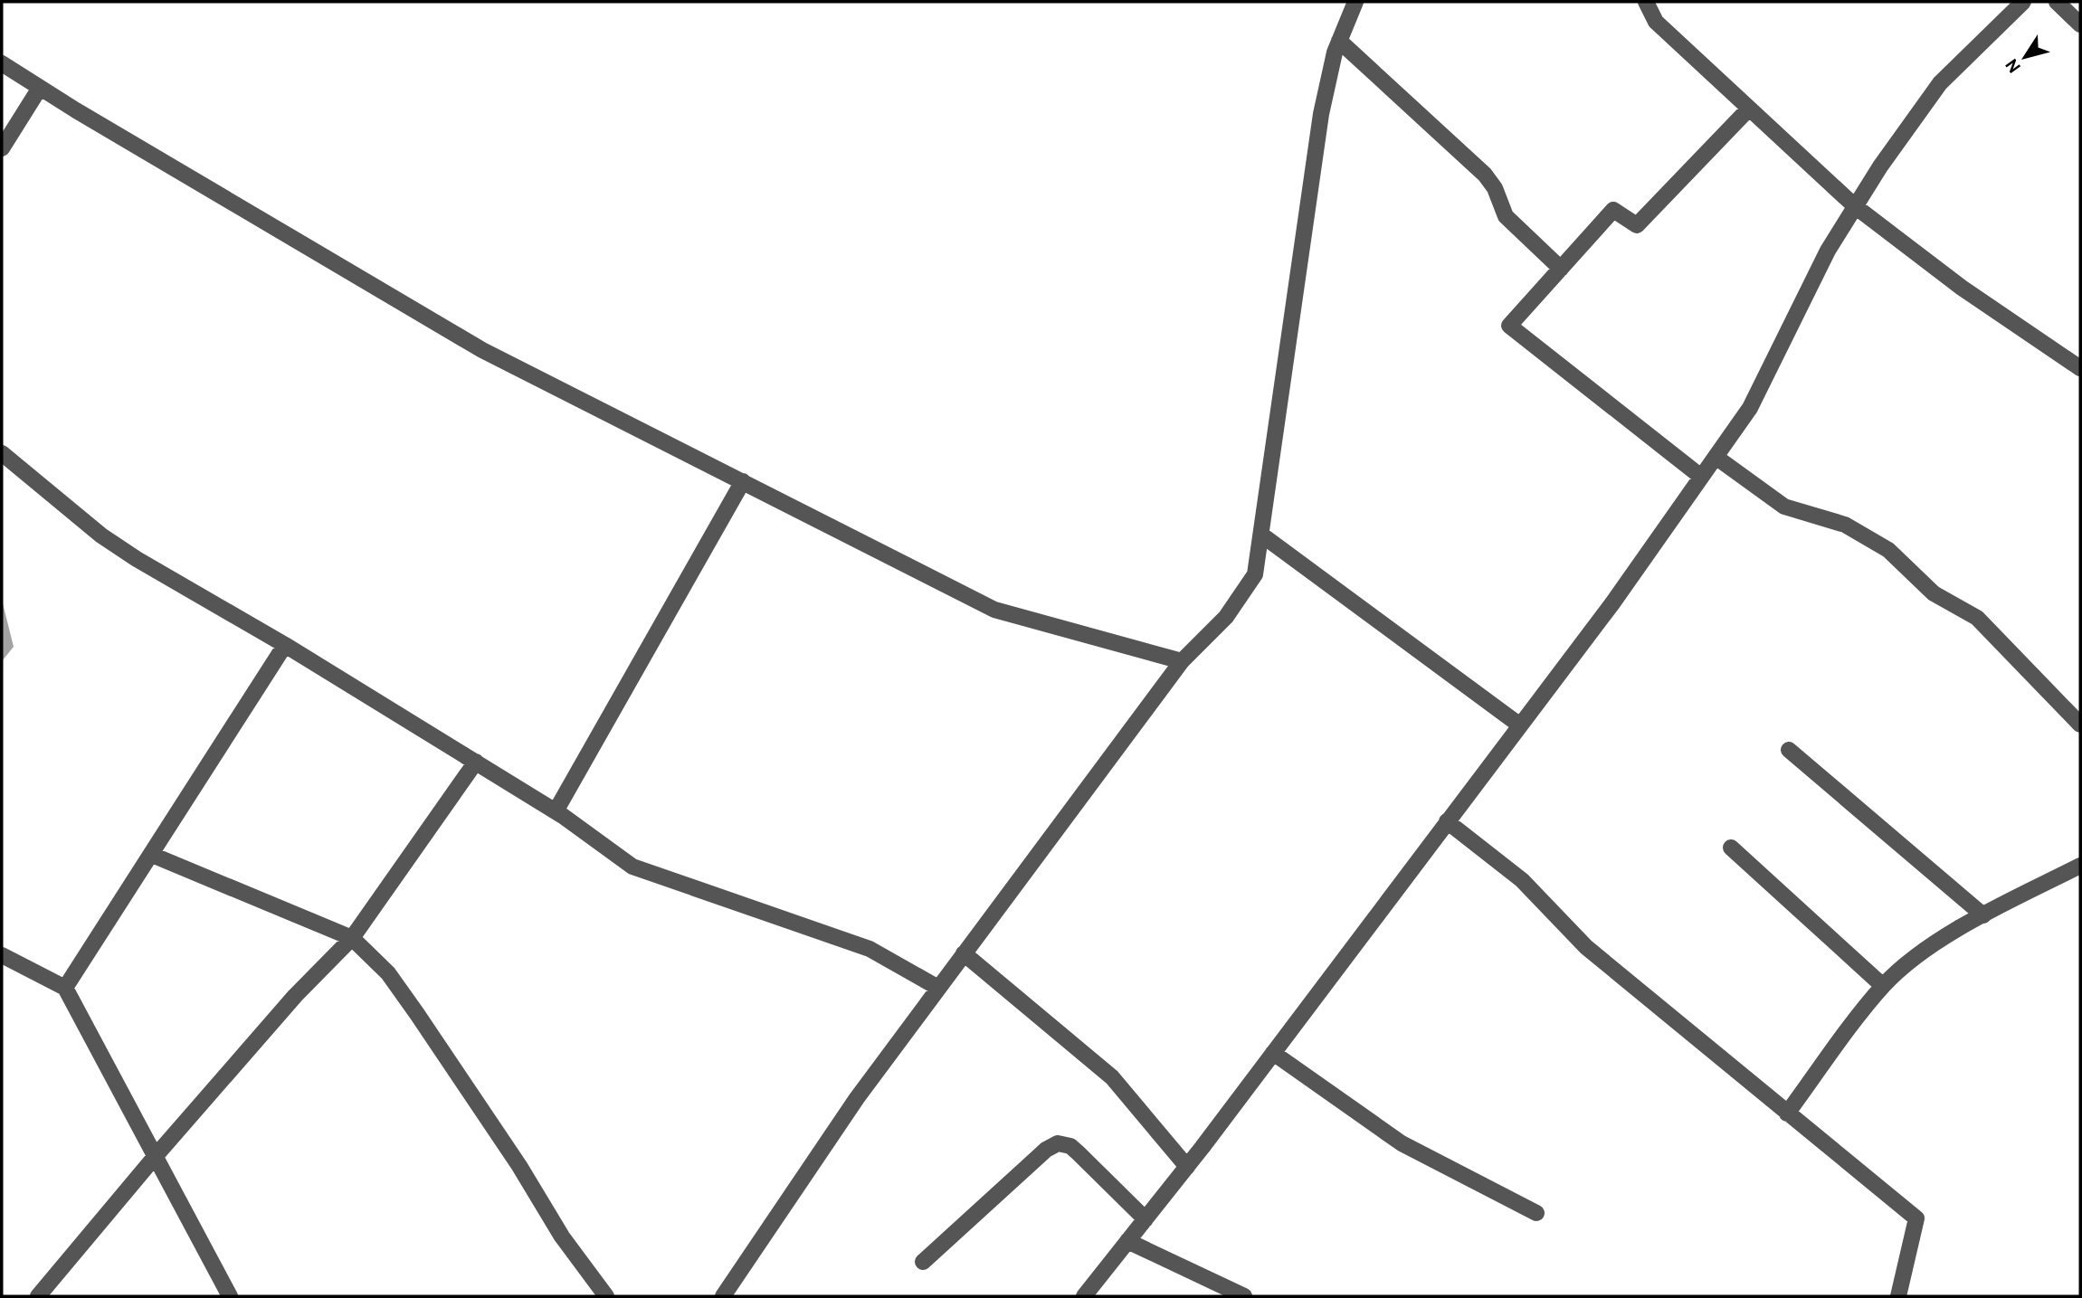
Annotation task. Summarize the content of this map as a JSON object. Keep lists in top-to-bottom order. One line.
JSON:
{"north":"bottom left"}
